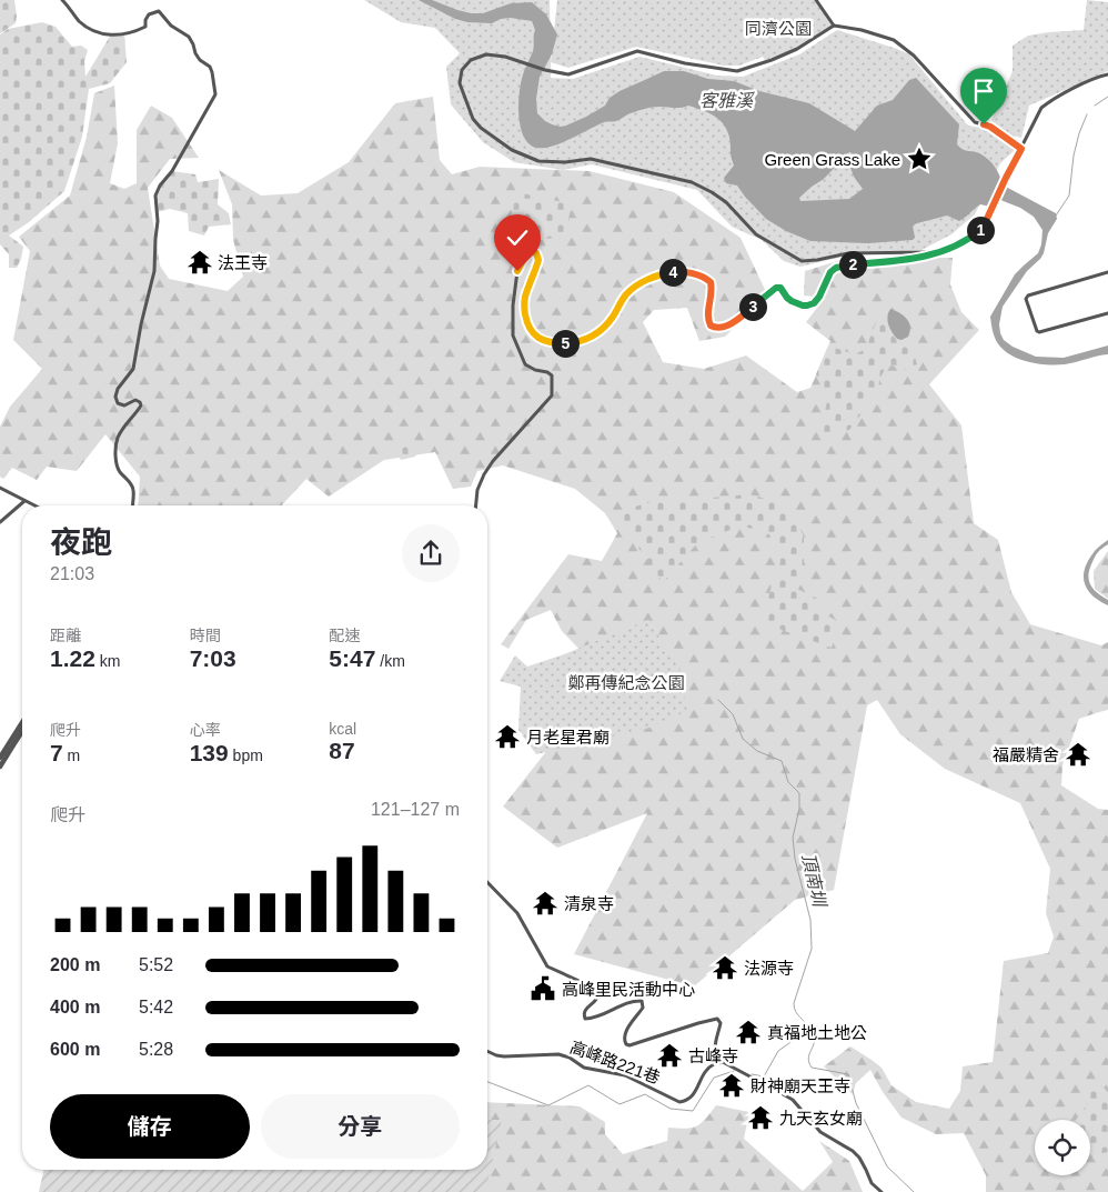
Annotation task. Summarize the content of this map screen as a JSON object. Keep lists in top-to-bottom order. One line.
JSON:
{"streets":{"street":["高峰路221巷"]},"water":["客雅溪","頂南圳"],"parks":["同濟公園","鄭再傳紀念公園"],"places":{"place":["Green Grass Lake"],"temple":["法王寺","月老星君廟","福嚴精舍","清泉寺","法源寺","真福地土地公","古峰寺","財神廟天王寺","九天玄女廟"],"public building":["高峰里民活動中心"]},"page":{"pins":["1","2","4","3","5"],"heading":["夜跑","21:03"],"stats":[["距離","1.22 km"],["時間","7:03"],["配速","5:47 /km"],["爬升","7 m"],["心率","139 bpm"],["kcal","87"]],"chart":["爬升","121–127 m"],"list":[{"name":"200 m","note":"5:52"},{"name":"400 m","note":"5:42"},{"name":"600 m","note":"5:28"}],"buttons":["儲存","分享"]}}
